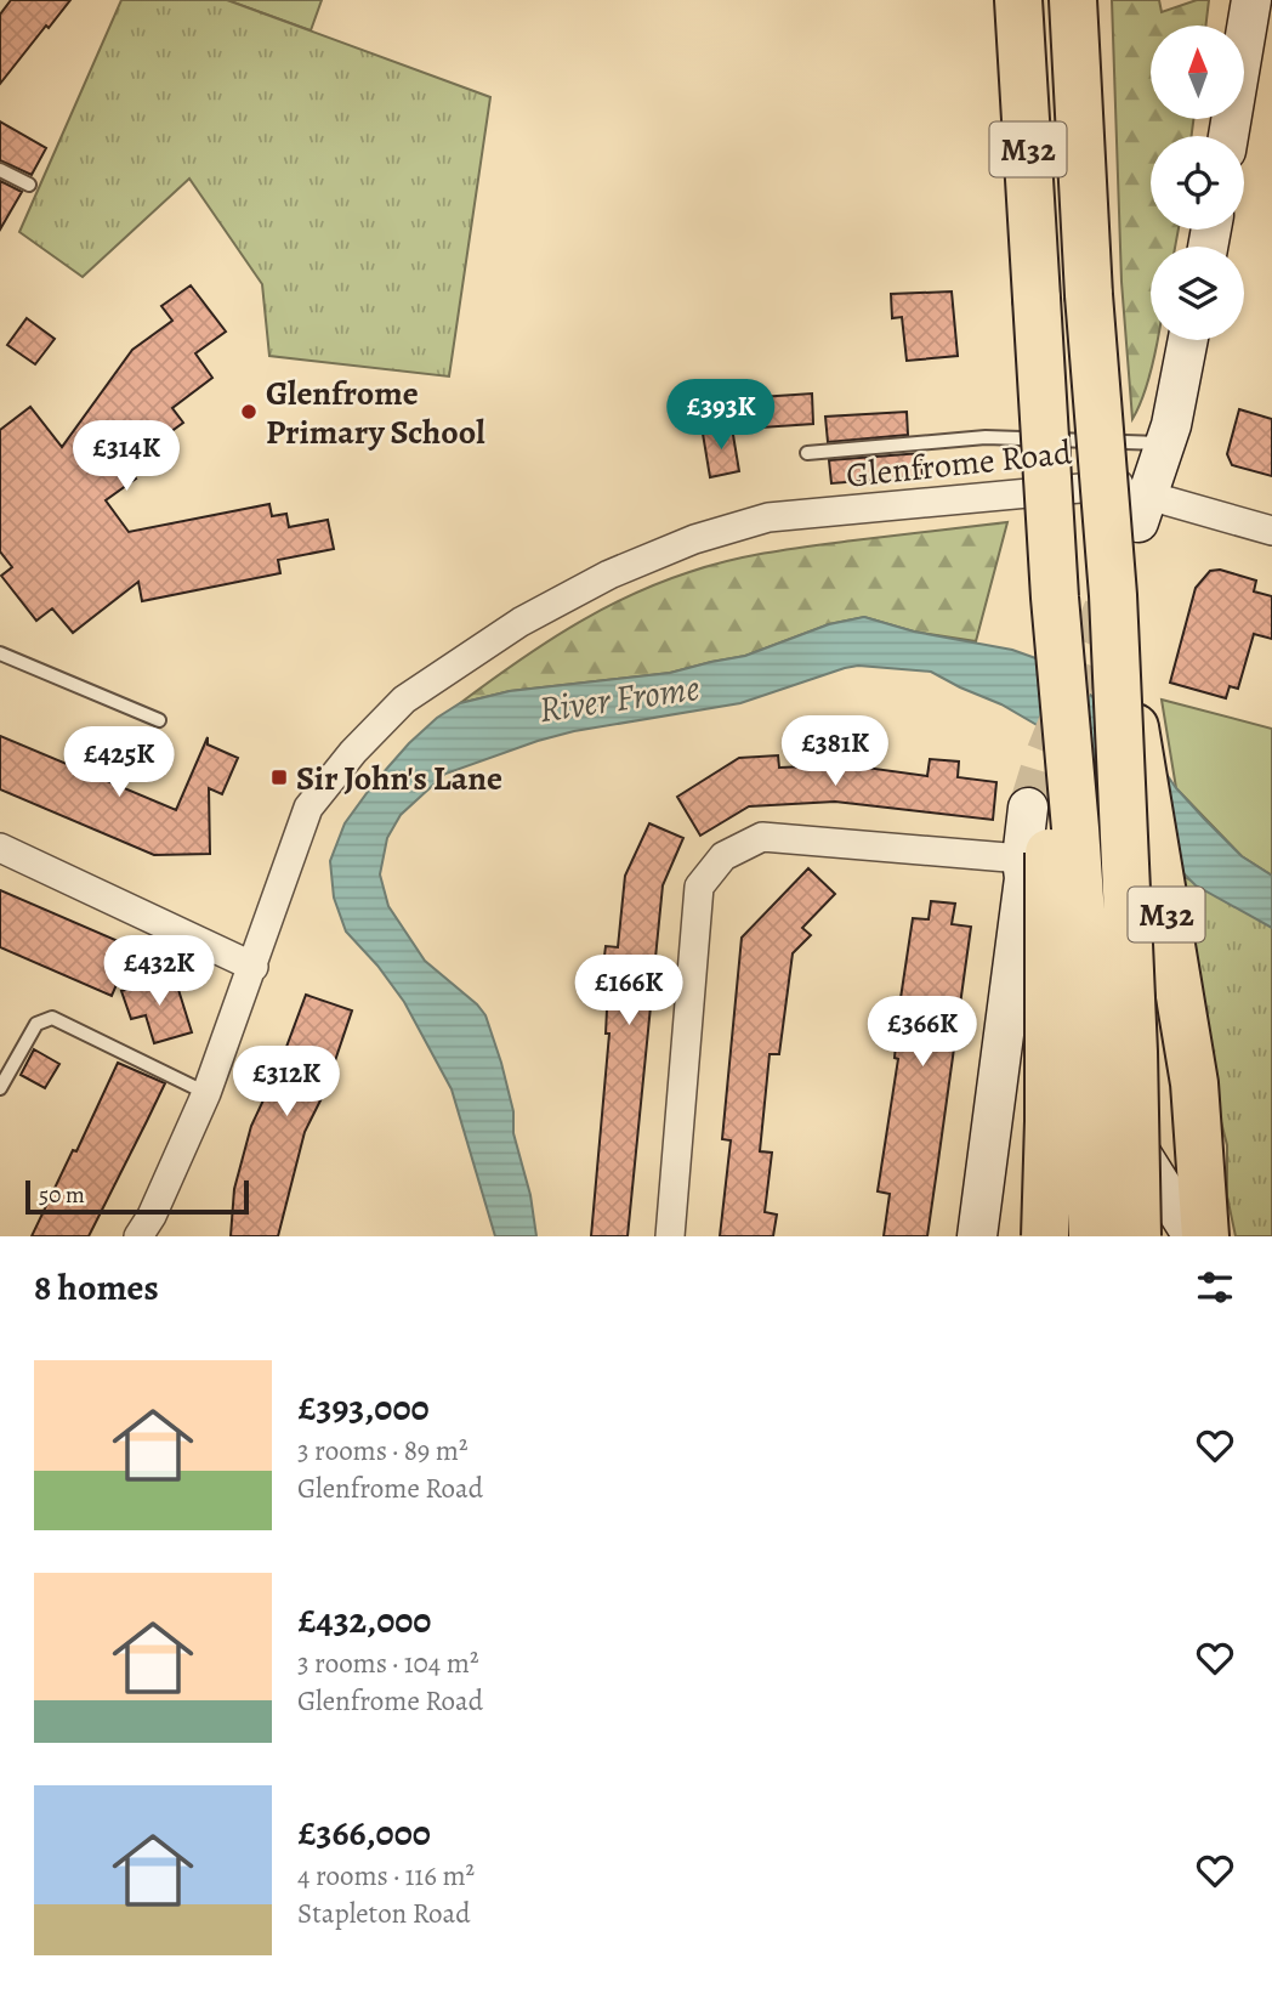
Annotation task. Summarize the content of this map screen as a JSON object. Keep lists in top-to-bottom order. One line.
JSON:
{"streets":{"highway":["M32"],"street":["Glenfrome Road"]},"water":["River Frome"],"places":{"other":["Glenfrome Primary School"],"transit":["Sir John's Lane"]},"scale_bar":"50 m","north":"top","page":{"price":["£393K","£314K","£381K","£425K","£432K","£166K","£366K","£312K"],"scale":"50 m","heading":"8 homes","list":[{"name":"£393,000","note":"3 rooms · 89 m² · Glenfrome Road"},{"name":"£432,000","note":"3 rooms · 104 m² · Glenfrome Road"},{"name":"£366,000","note":"4 rooms · 116 m² · Stapleton Road"}]}}
